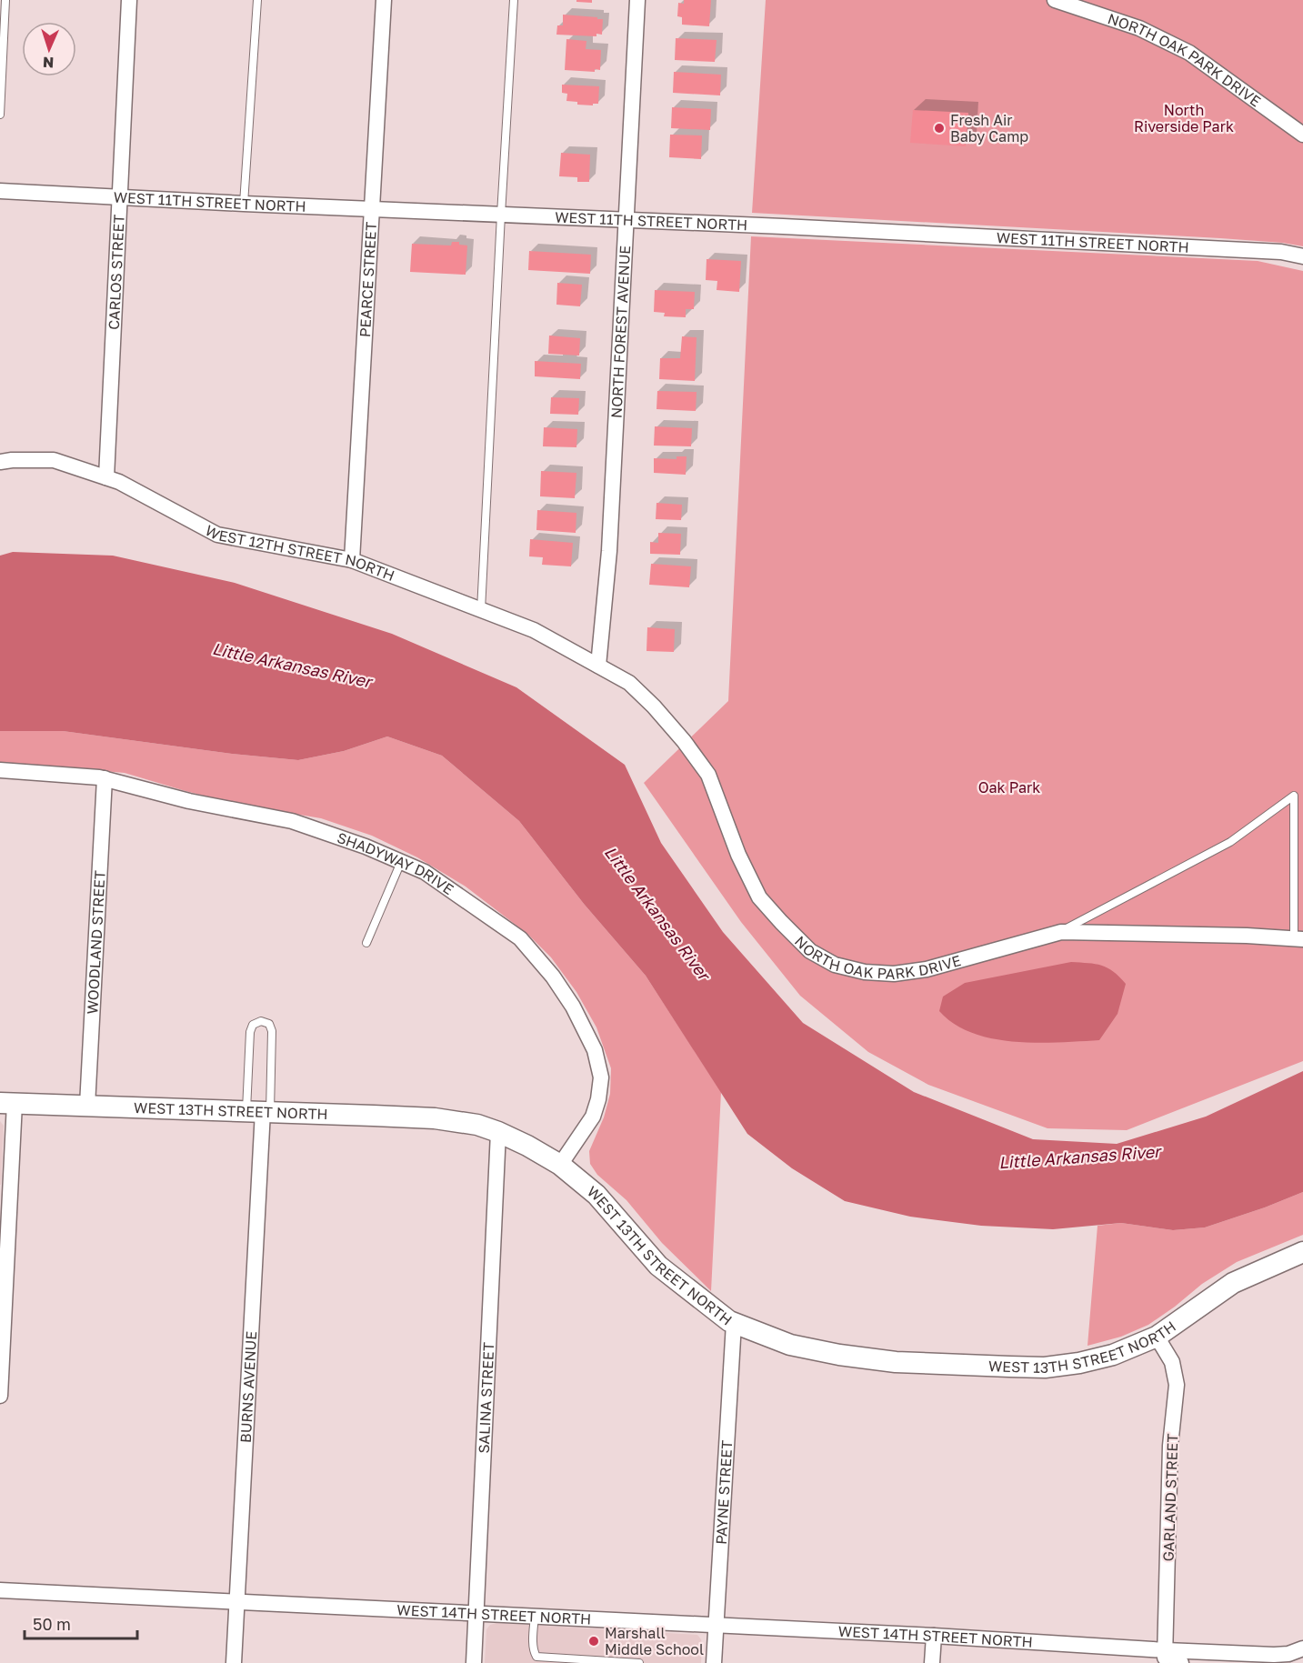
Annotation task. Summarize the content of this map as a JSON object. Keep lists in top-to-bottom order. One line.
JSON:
{"streets":{"street":["NORTH OAK PARK DRIVE","WEST 11TH STREET NORTH","CARLOS STREET","PEARCE STREET","NORTH FOREST AVENUE","WEST 12TH STREET NORTH","SHADYWAY DRIVE","WOODLAND STREET","WEST 13TH STREET NORTH","BURNS AVENUE","SALINA STREET","PAYNE STREET","GARLAND STREET","WEST 14TH STREET NORTH"]},"crossings":[["NORTH OAK PARK DRIVE","NORTH FOREST AVENUE"],["NORTH OAK PARK DRIVE","WEST 12TH STREET NORTH"],["WEST 11TH STREET NORTH","CARLOS STREET"],["WEST 11TH STREET NORTH","PEARCE STREET"],["WEST 11TH STREET NORTH","NORTH FOREST AVENUE"],["CARLOS STREET","WEST 12TH STREET NORTH"],["PEARCE STREET","WEST 12TH STREET NORTH"],["NORTH FOREST AVENUE","WEST 12TH STREET NORTH"],["SHADYWAY DRIVE","WOODLAND STREET"],["SHADYWAY DRIVE","WEST 13TH STREET NORTH"],["WOODLAND STREET","WEST 13TH STREET NORTH"],["WEST 13TH STREET NORTH","BURNS AVENUE"],["WEST 13TH STREET NORTH","SALINA STREET"],["WEST 13TH STREET NORTH","PAYNE STREET"],["WEST 13TH STREET NORTH","GARLAND STREET"],["BURNS AVENUE","WEST 14TH STREET NORTH"],["SALINA STREET","WEST 14TH STREET NORTH"],["PAYNE STREET","WEST 14TH STREET NORTH"],["GARLAND STREET","WEST 14TH STREET NORTH"]],"water":["Little Arkansas River"],"parks":["North Riverside Park","Oak Park"],"places":["Fresh Air Baby Camp","Marshall Middle School"],"scale_bar":"50 m","north":"bottom"}
